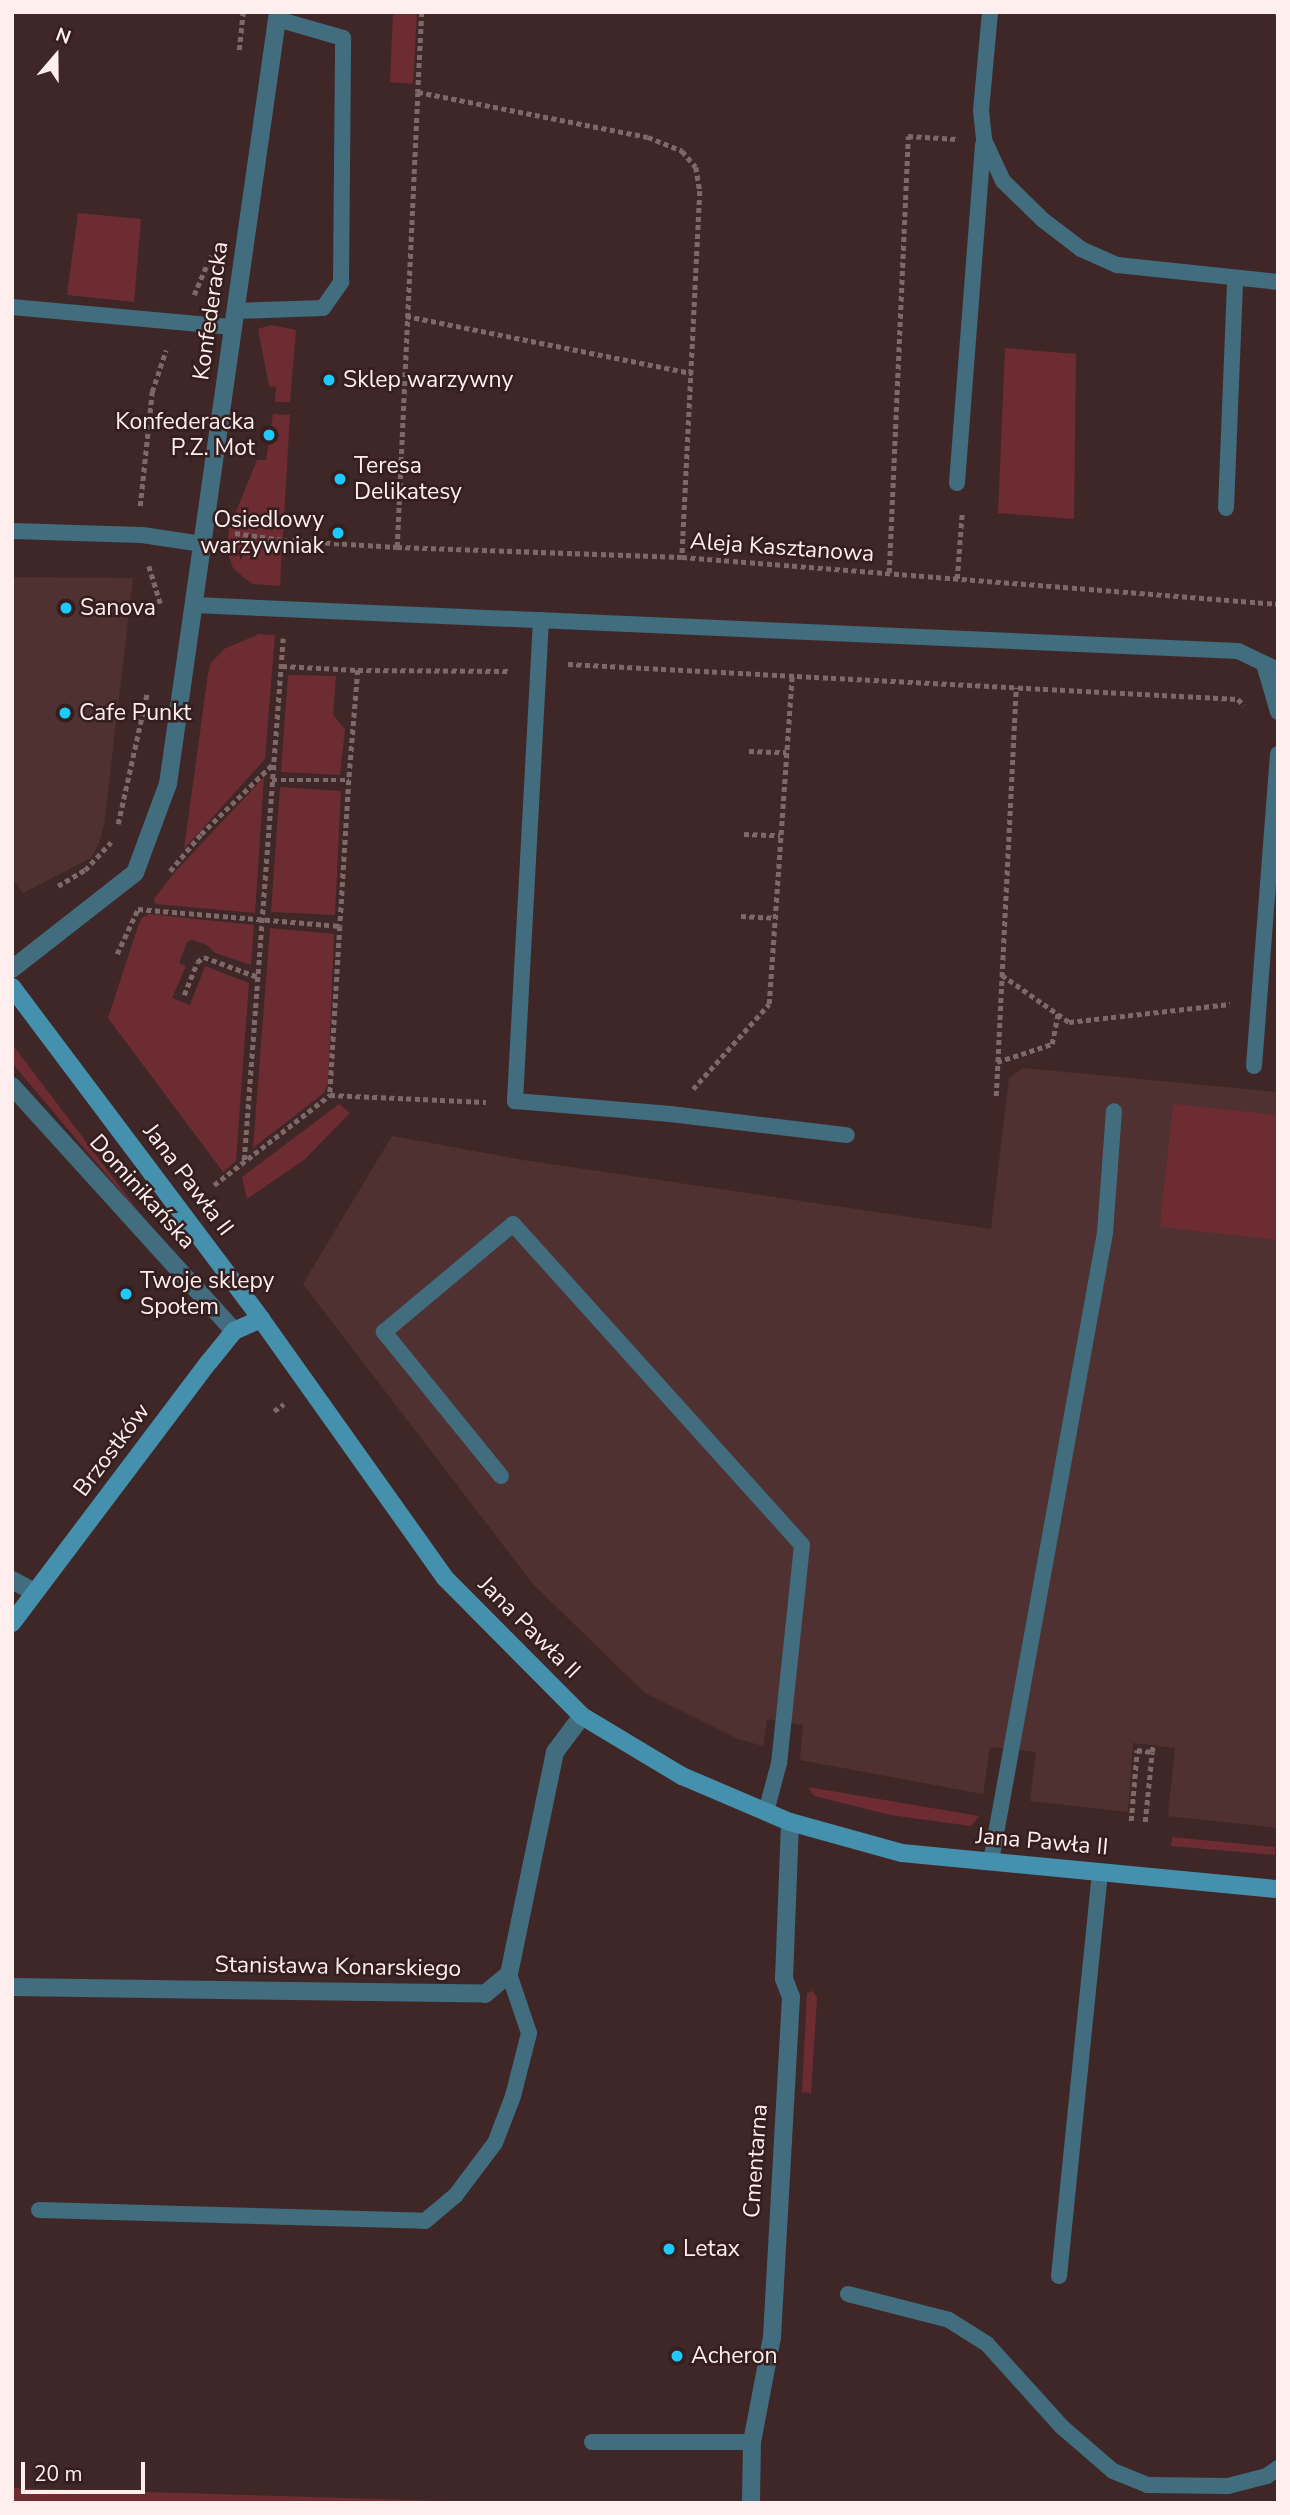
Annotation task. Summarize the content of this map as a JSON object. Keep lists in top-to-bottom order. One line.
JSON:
{"streets":{"main road":["Jana Pawła II","Brzostków"],"street":["Konfederacka","Dominikańska","Stanisława Konarskiego","Cmentarna"],"path":["Aleja Kasztanowa"]},"crossings":[["Jana Pawła II","Brzostków"],["Jana Pawła II","Cmentarna"],["Dominikańska","Brzostków"]],"places":["Sklep warzywny","Konfederacka P.Z. Mot","Teresa Delikatesy","Osiedlowy warzywniak","Sanova","Cafe Punkt","Twoje sklepy Społem","Letax","Acheron"],"scale_bar":"20 m","north":"top"}
